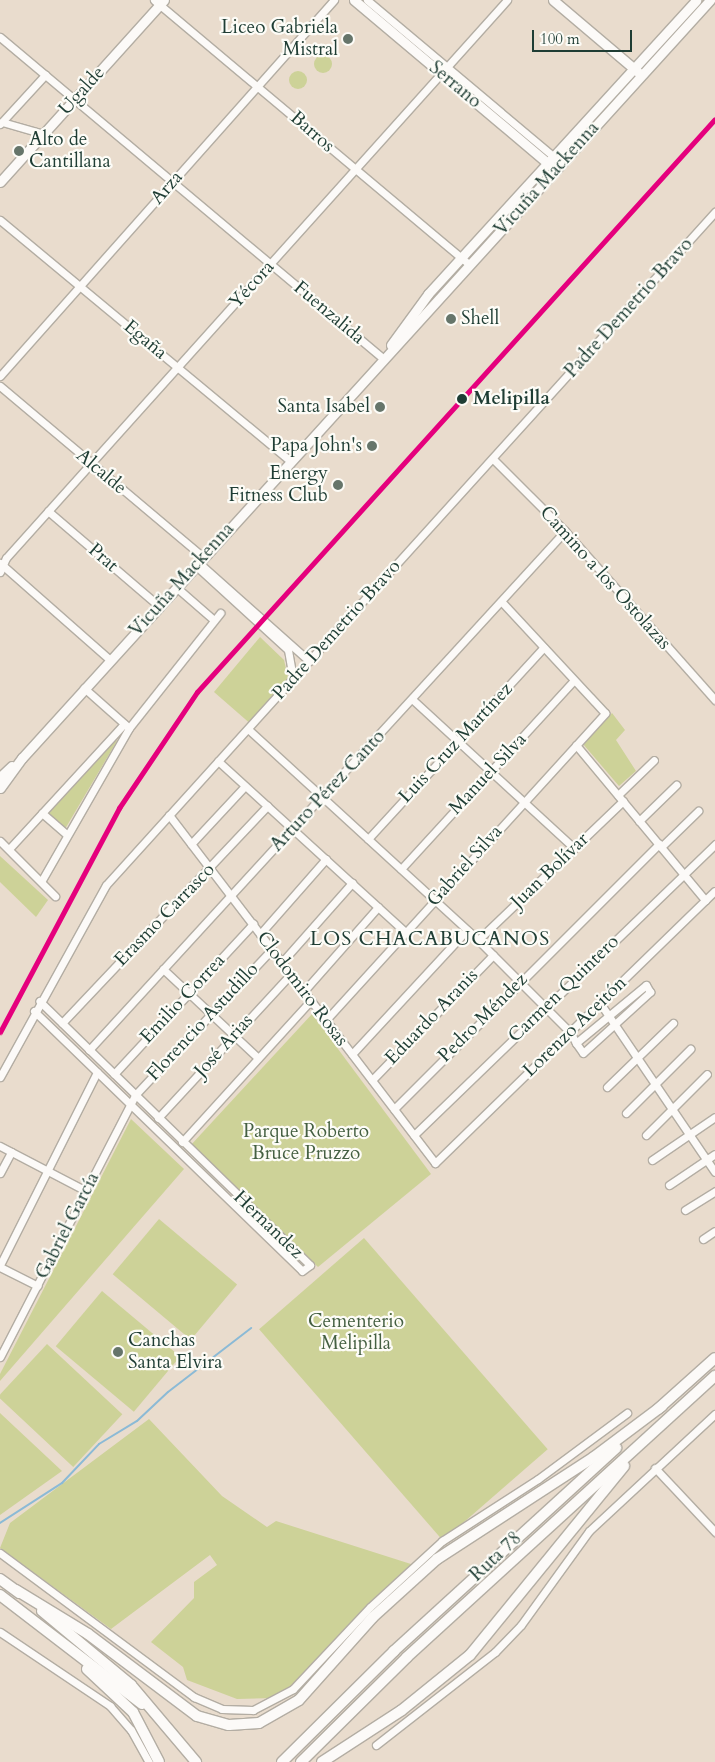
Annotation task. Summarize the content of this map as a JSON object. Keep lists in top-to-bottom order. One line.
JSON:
{"streets":{"highway":["Ruta 78"],"main road":["Serrano","Ugalde","Vicuña Mackenna"],"street":["Barros","Arza","Yécora","Padre Demetrio Bravo","Fuenzalida","Egaña","Alcalde","Prat","Camino a los Ostolazas","Luis Cruz Martínez","Manuel Silva","Arturo Pérez Canto","Gabriel Silva","Juan Bolívar","Erasmo Carrasco","Clodomiro Rosas","Carmen Quintero","Emilio Correa","Eduardo Aranis","Pedro Méndez","Florencio Astudillo","Lorenzo Aceitón","José Arias","Hernandez","Gabriel García"]},"crossings":[["Serrano","Vicuña Mackenna"],["Serrano","Yécora"],["Ugalde","Barros"],["Ugalde","Fuenzalida"],["Barros","Vicuña Mackenna"],["Barros","Arza"],["Barros","Yécora"],["Vicuña Mackenna","Fuenzalida"],["Vicuña Mackenna","Egaña"],["Vicuña Mackenna","Alcalde"],["Vicuña Mackenna","Prat"],["Arza","Fuenzalida"],["Arza","Egaña"],["Yécora","Fuenzalida"],["Yécora","Egaña"],["Yécora","Alcalde"],["Yécora","Prat"],["Padre Demetrio Bravo","Alcalde"],["Padre Demetrio Bravo","Camino a los Ostolazas"],["Padre Demetrio Bravo","Clodomiro Rosas"],["Padre Demetrio Bravo","Hernandez"],["Camino a los Ostolazas","Arturo Pérez Canto"],["Manuel Silva","Gabriel Silva"],["Arturo Pérez Canto","Clodomiro Rosas"],["Arturo Pérez Canto","Hernandez"],["Gabriel Silva","Clodomiro Rosas"],["Erasmo Carrasco","Clodomiro Rosas"],["Erasmo Carrasco","Hernandez"],["Clodomiro Rosas","Carmen Quintero"],["Clodomiro Rosas","Emilio Correa"],["Clodomiro Rosas","Eduardo Aranis"],["Clodomiro Rosas","Pedro Méndez"],["Clodomiro Rosas","Florencio Astudillo"],["Clodomiro Rosas","Lorenzo Aceitón"],["Clodomiro Rosas","José Arias"],["Emilio Correa","Hernandez"],["Florencio Astudillo","Hernandez"],["Florencio Astudillo","Gabriel García"],["José Arias","Hernandez"],["Hernandez","Gabriel García"]],"districts":["LOS CHACABUCANOS"],"parks":["Parque Roberto Bruce Pruzzo","Cementerio Melipilla"],"places":["Liceo Gabriela Mistral","Alto de Cantillana","Shell","Melipilla","Santa Isabel","Papa John's","Energy Fitness Club","Canchas Santa Elvira"],"scale_bar":"100 m"}
